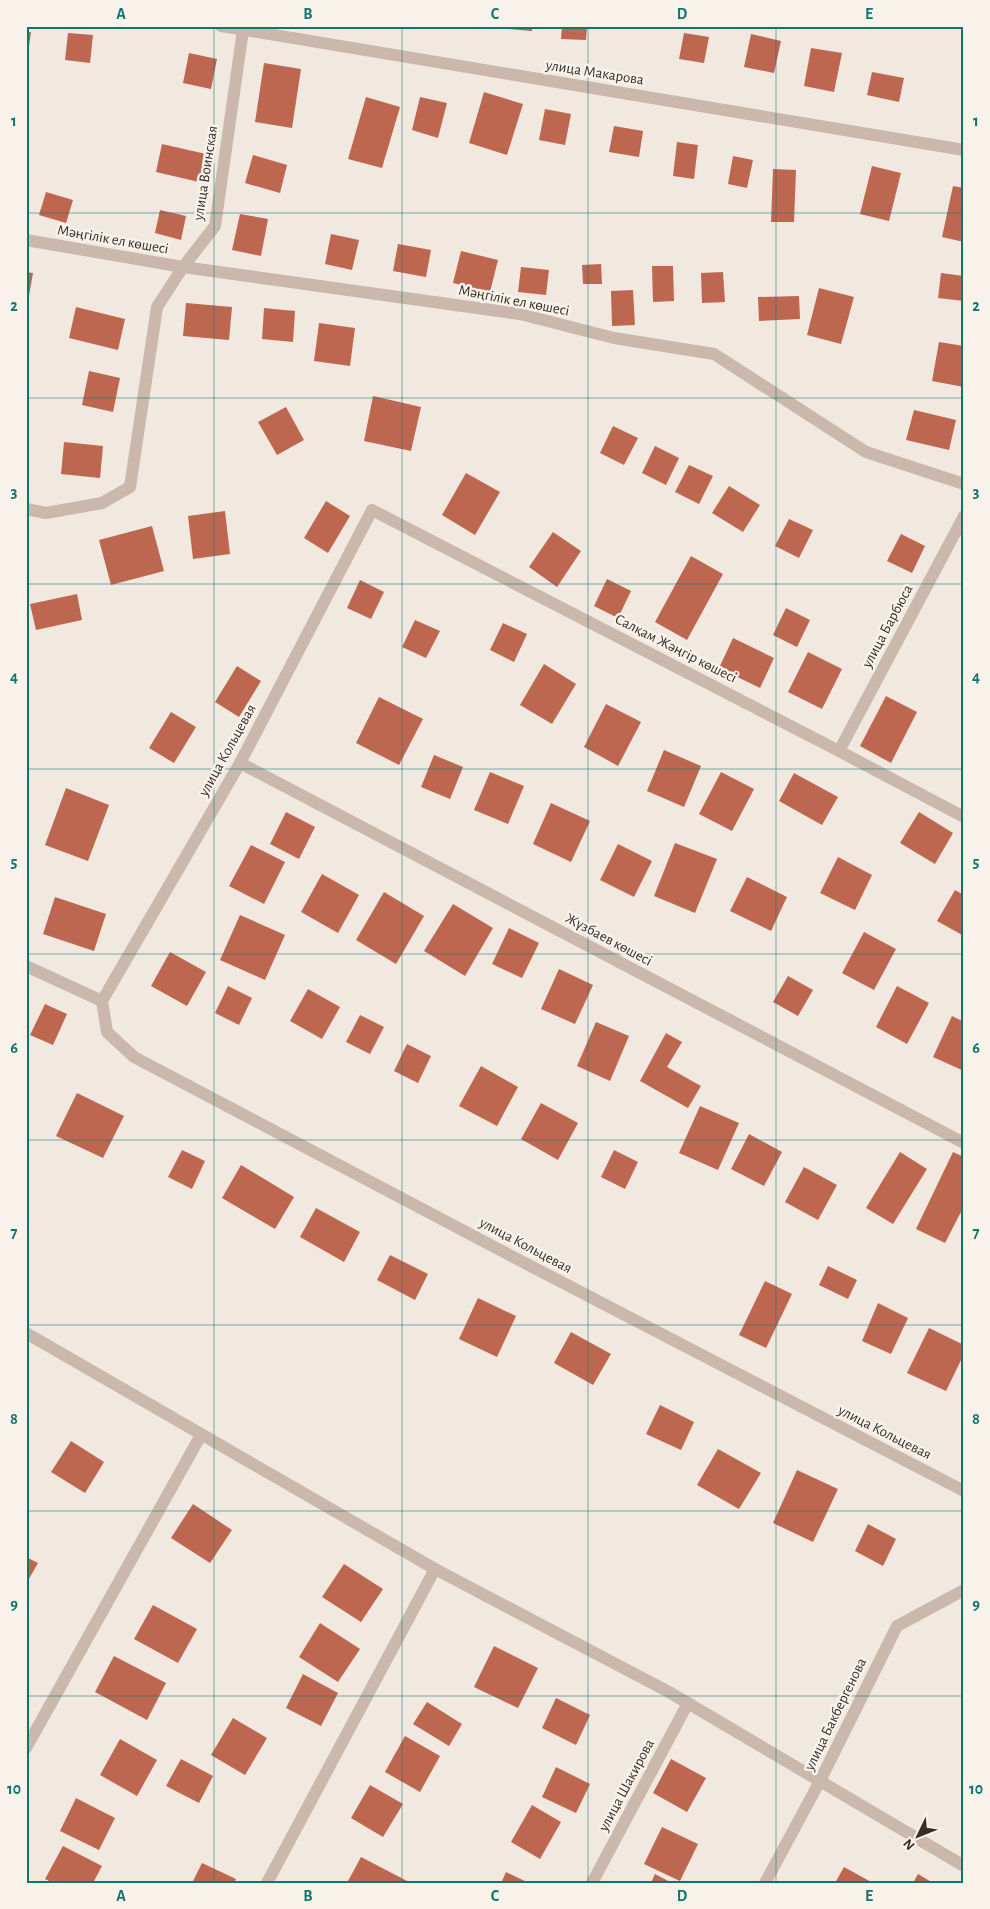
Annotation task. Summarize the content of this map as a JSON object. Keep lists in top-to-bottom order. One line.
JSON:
{"streets":{"street":["улица Макарова","улица Воинская","Мәңгілік ел көшесі","улица Барбюса","Салқам Жәңгір көшесі","улица Кольцевая","Жүзбаев көшесі","улица Бакбергенова","улица Шакирова"]},"crossings":[["улица Макарова","улица Воинская"],["улица Воинская","Мәңгілік ел көшесі"],["улица Барбюса","Салқам Жәңгір көшесі"],["Салқам Жәңгір көшесі","улица Кольцевая"],["улица Кольцевая","Жүзбаев көшесі"]],"north":"bottom left","grid":{"columns":["A","B","C","D","E"],"rows":["1","2","3","4","5","6","7","8","9","10"]}}
